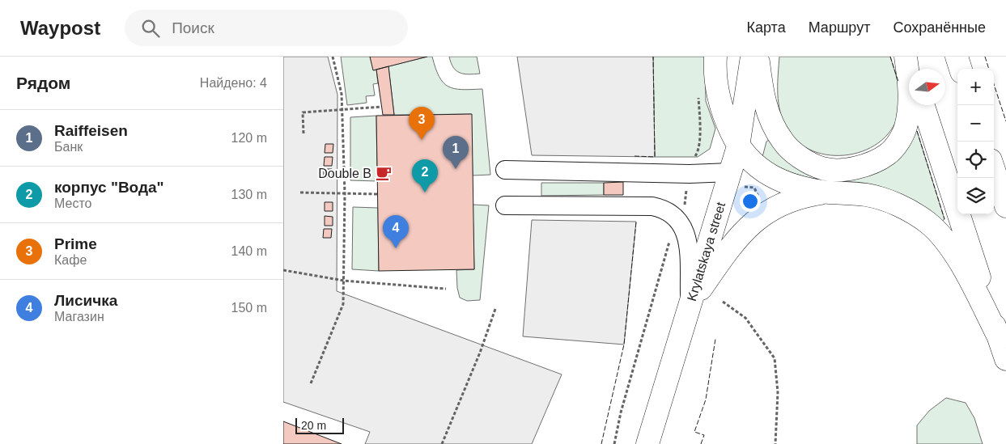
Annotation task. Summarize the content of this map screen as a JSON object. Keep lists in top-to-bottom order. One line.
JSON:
{"streets":{"main road":["Krylatskaya street"]},"places":{"cafe":["Double B"]},"scale_bar":"20 m","north":"right","page":{"header":"Waypost","search":"Поиск","nav":["Карта","Маршрут","Сохранённые"],"heading":["Рядом","Найдено: 4"],"map_buttons":["+","−"],"pins":["3","1","2","4"],"list":[{"mark":"1","name":"Raiffeisen","note":"Банк","value":"120 m"},{"mark":"2","name":"корпус \"Вода\"","note":"Место","value":"130 m"},{"mark":"3","name":"Prime","note":"Кафе","value":"140 m"},{"mark":"4","name":"Лисичка","note":"Магазин","value":"150 m"}],"scale":"20 m"}}
